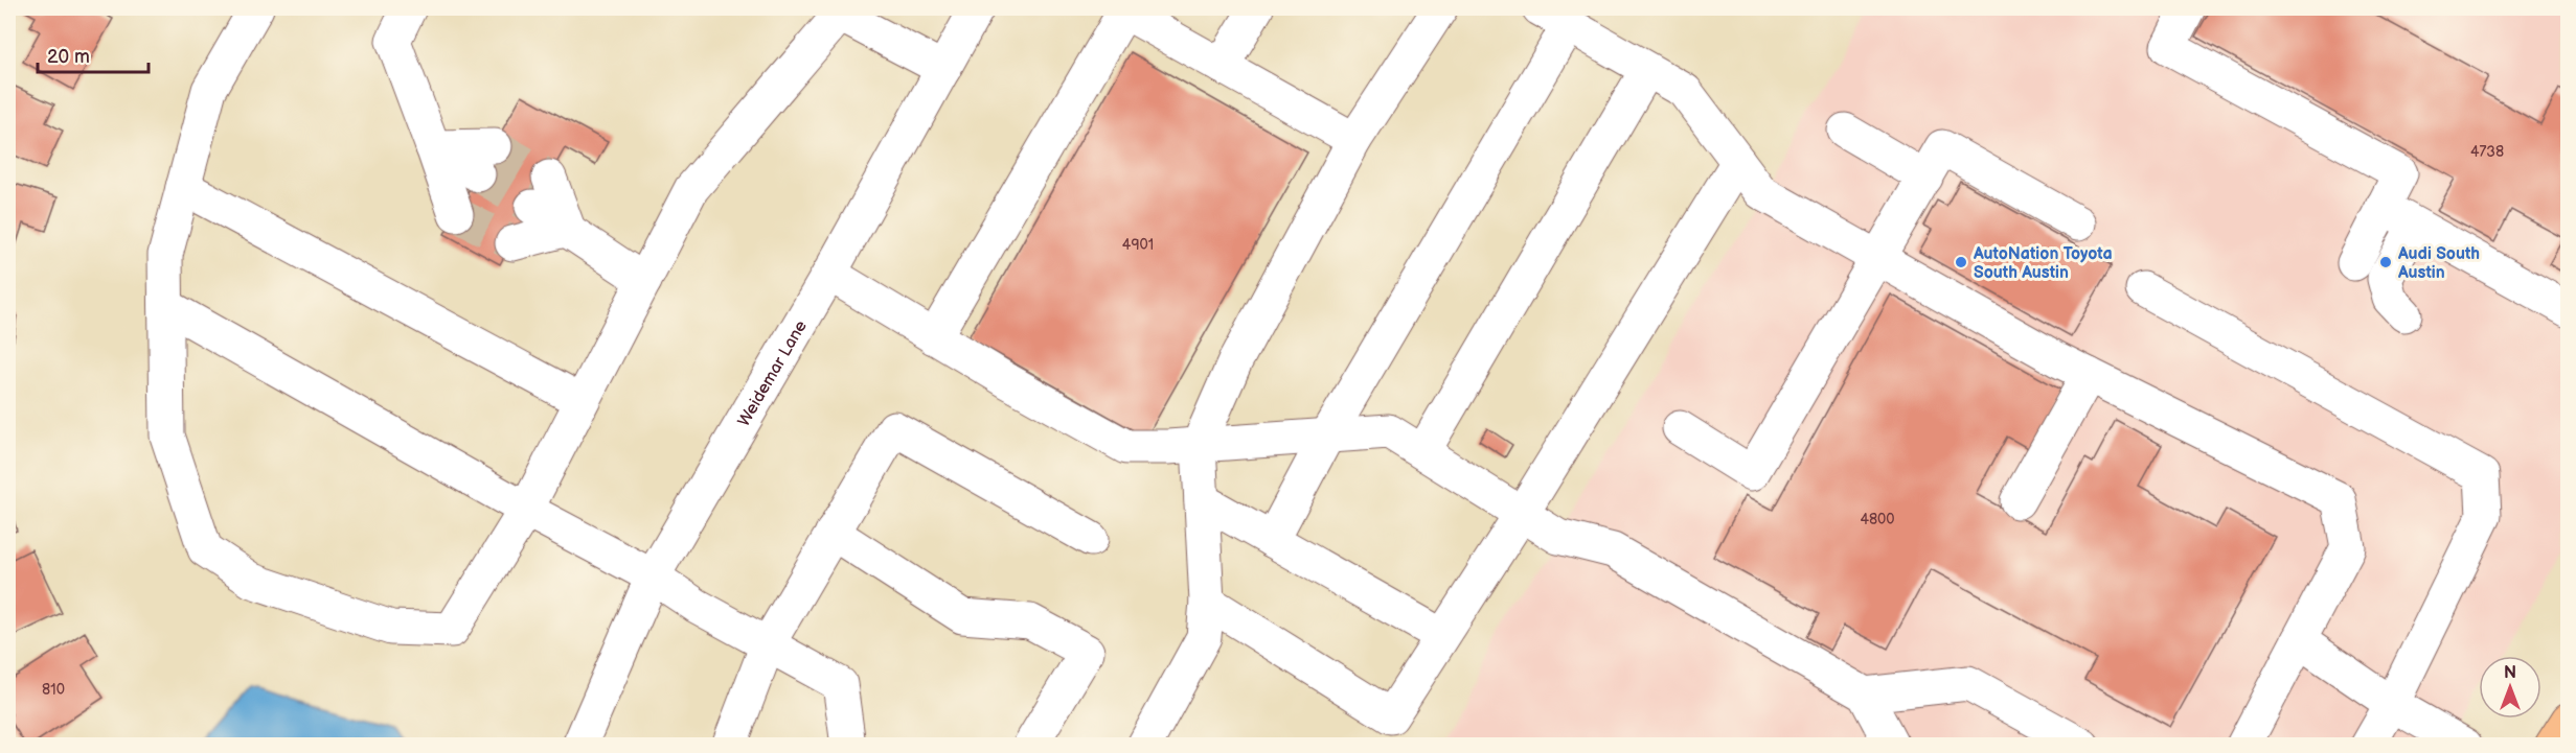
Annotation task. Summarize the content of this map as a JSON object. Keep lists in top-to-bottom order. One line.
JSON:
{"streets":{"street":["Weidemar Lane"]},"places":["AutoNation Toyota South Austin","Audi South Austin"],"house_numbers":["4738","4901","4800","810"],"scale_bar":"20 m","north":"top"}
